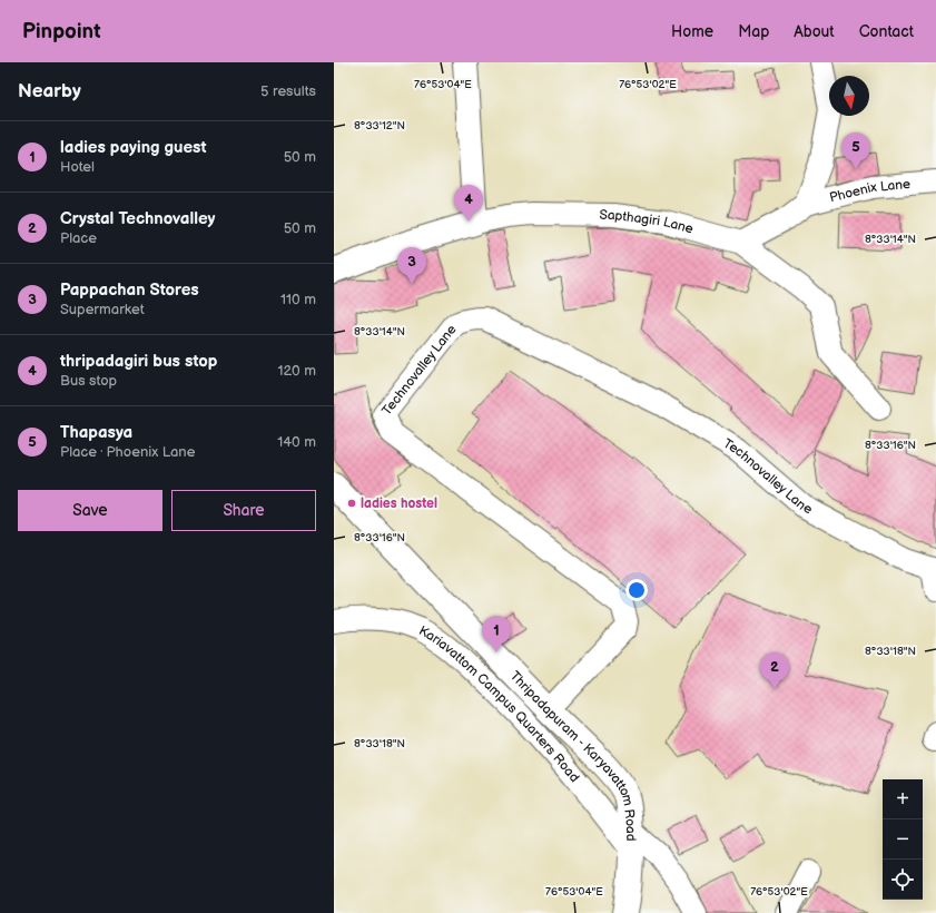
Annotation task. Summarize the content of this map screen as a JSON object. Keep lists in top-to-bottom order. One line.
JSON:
{"streets":{"main road":["Thripadapuram - Karyavattom Road"],"street":["Phoenix Lane","Sapthagiri Lane","Technovalley Lane","Kariavattom Campus Quarters Road"]},"crossings":[["Technovalley Lane","Thripadapuram - Karyavattom Road"],["Kariavattom Campus Quarters Road","Thripadapuram - Karyavattom Road"]],"places":["ladies hostel"],"north":"bottom","page":{"header":"Pinpoint","nav":["Home","Map","About","Contact"],"heading":["Nearby","5 results"],"list":[{"mark":"1","name":"ladies paying guest","note":"Hotel","value":"50 m"},{"mark":"2","name":"Crystal Technovalley","note":"Place","value":"50 m"},{"mark":"3","name":"Pappachan Stores","note":"Supermarket","value":"110 m"},{"mark":"4","name":"thripadagiri bus stop","note":"Bus stop","value":"120 m"},{"mark":"5","name":"Thapasya","note":"Place · Phoenix Lane","value":"140 m"}],"pins":["5","4","3","1","2"],"buttons":["Save","Share"],"map_buttons":["+","−"]},"coordinates":["76°53'04\"E","76°53'02\"E","8°33'12\"N","8°33'14\"N","8°33'16\"N","8°33'18\"N"]}
